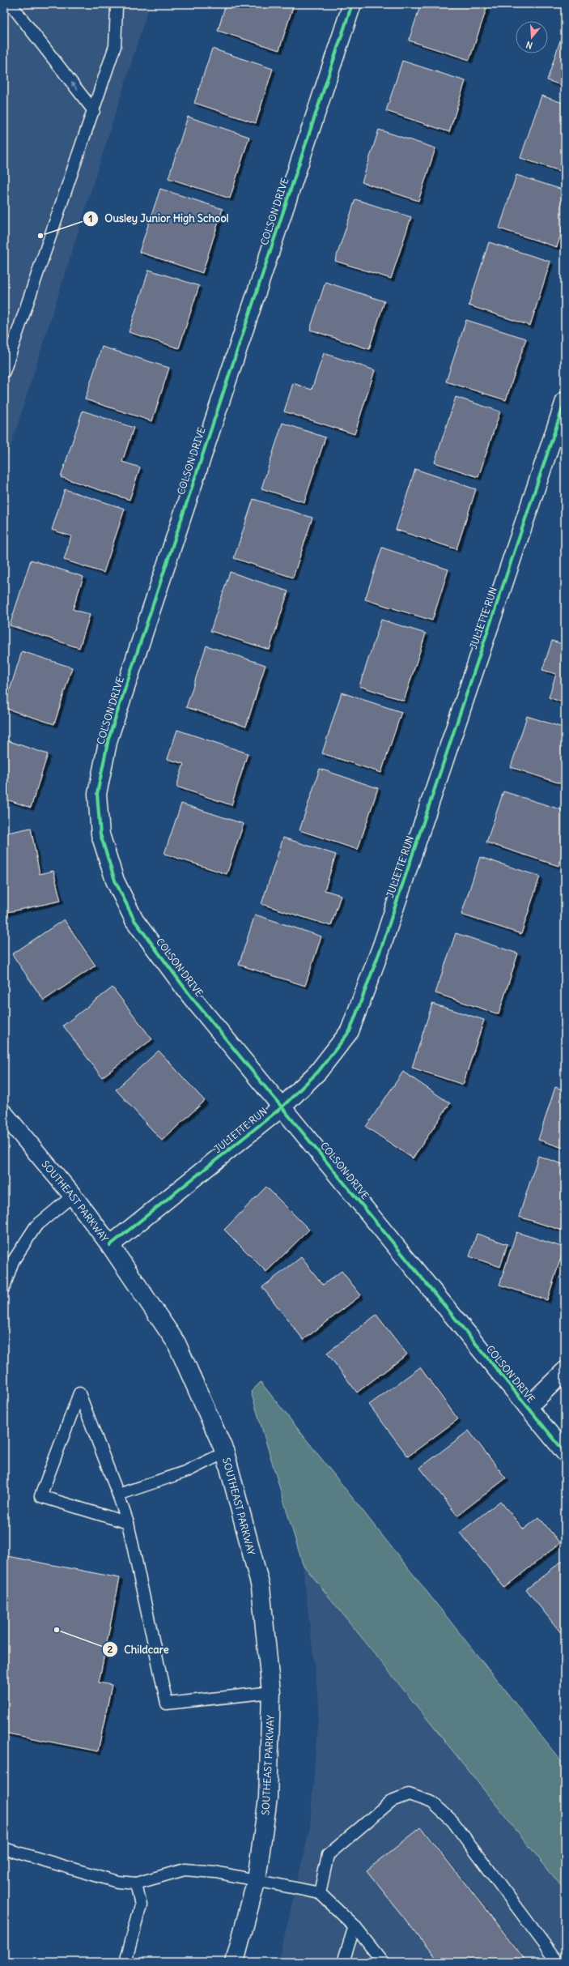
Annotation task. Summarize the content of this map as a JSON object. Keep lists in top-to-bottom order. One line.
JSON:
{"streets":{"street":["COLSON DRIVE","JULIETTE RUN","SOUTHEAST PARKWAY"]},"crossings":[["COLSON DRIVE","JULIETTE RUN"],["JULIETTE RUN","SOUTHEAST PARKWAY"]],"places":["Ousley Junior High School","Childcare"],"north":"bottom"}
